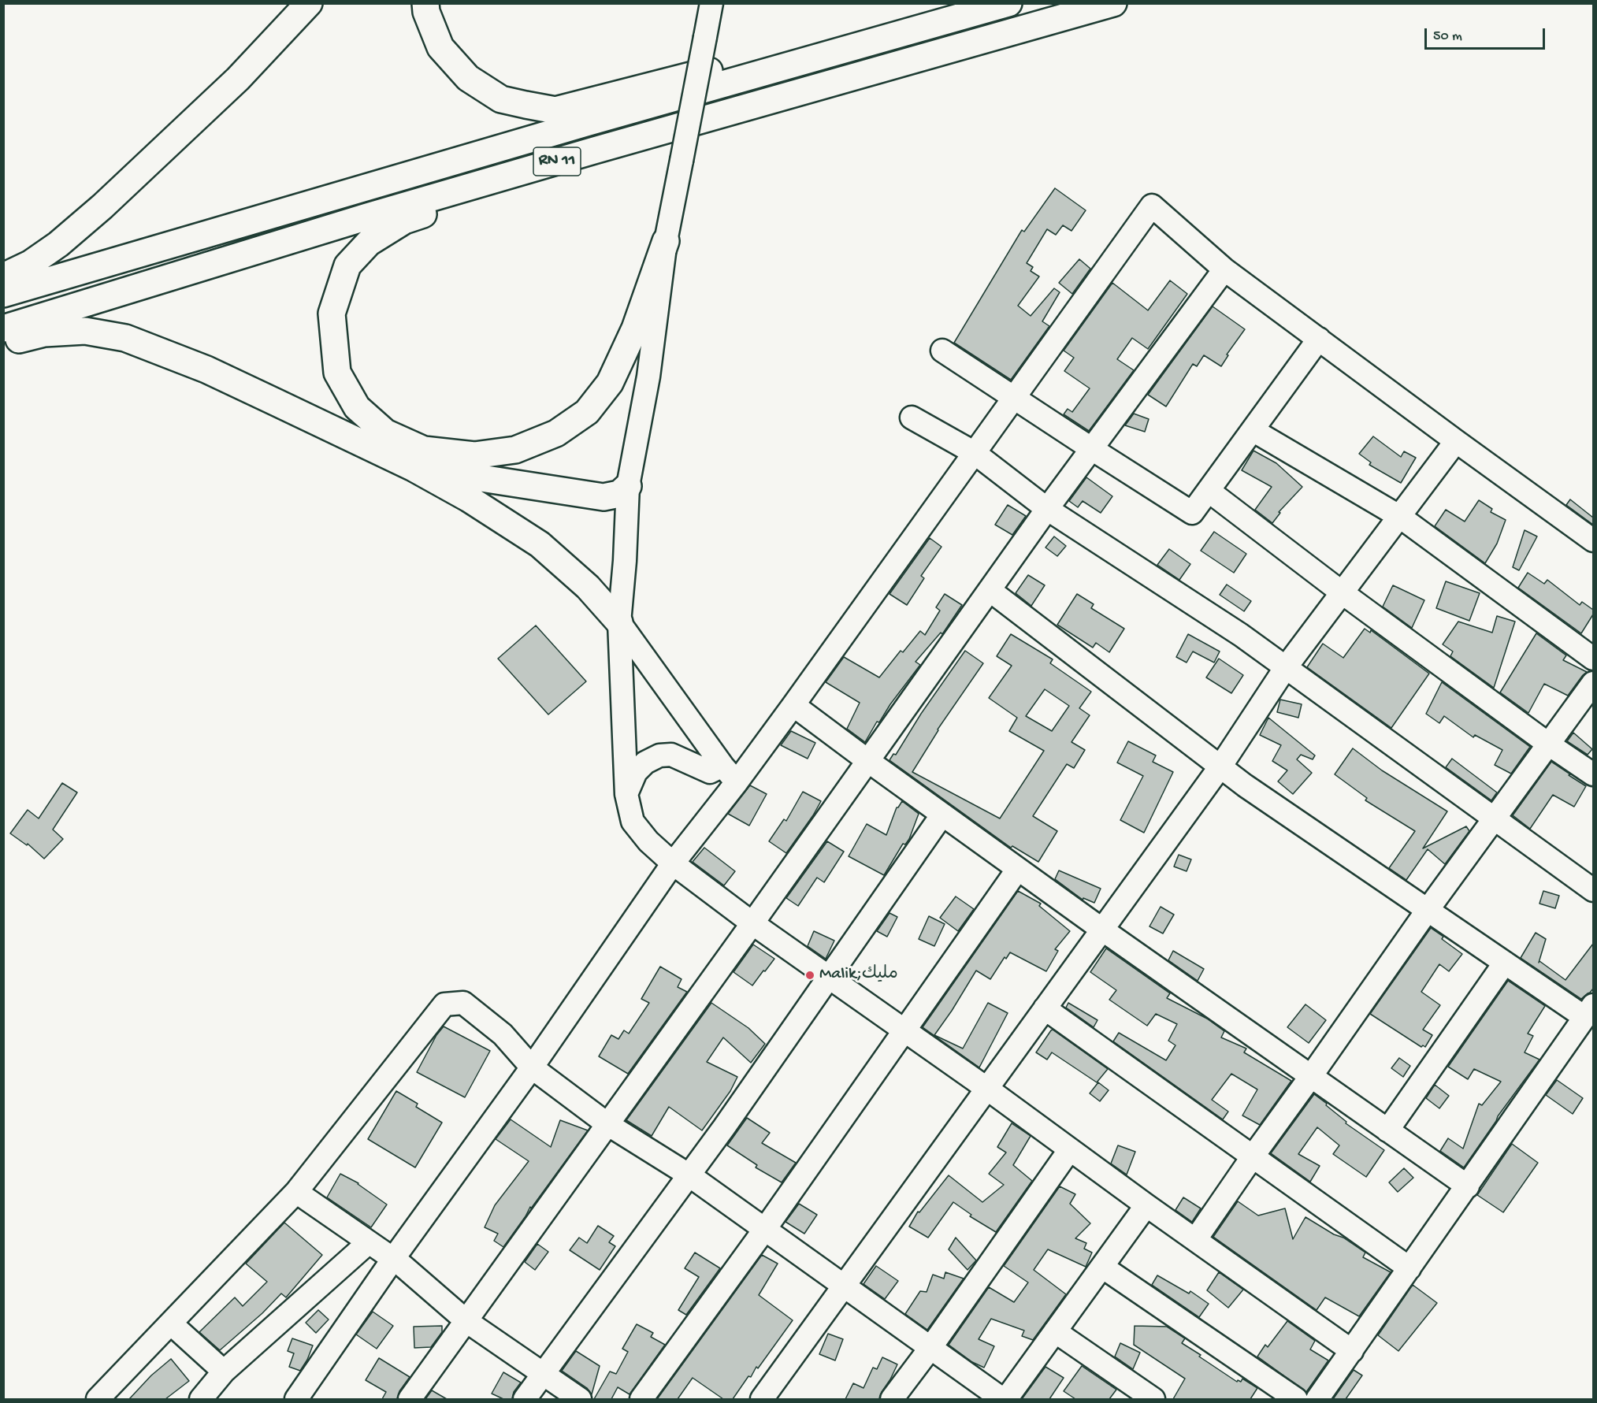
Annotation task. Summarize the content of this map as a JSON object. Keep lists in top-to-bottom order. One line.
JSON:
{"streets":{"highway":["RN 11"]},"places":["Malik;مليك"],"scale_bar":"50 m"}
